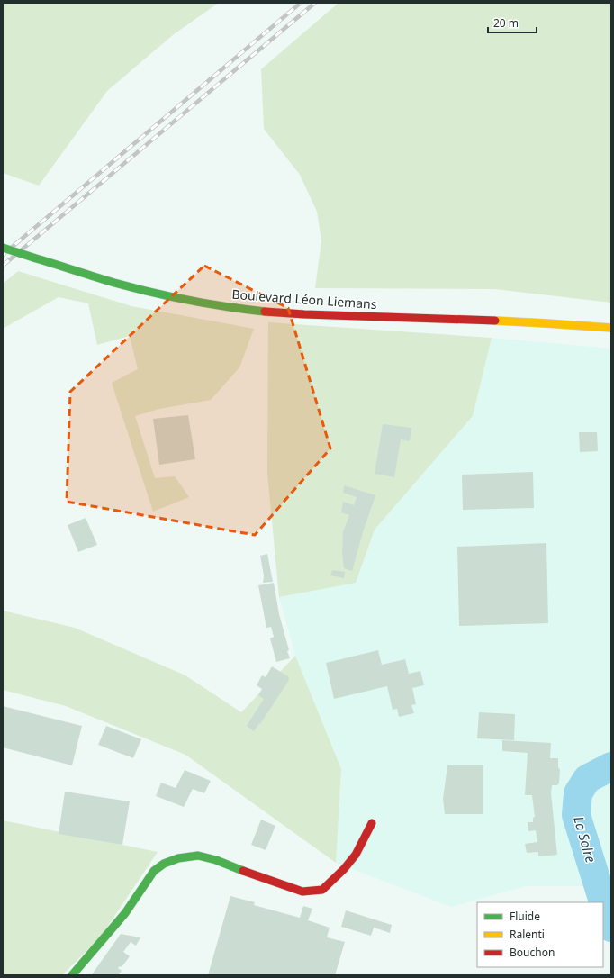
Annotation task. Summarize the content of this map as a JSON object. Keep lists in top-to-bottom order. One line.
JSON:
{"streets":{"main road":["Boulevard Léon Liemans"]},"water":["La Solre"],"legend":["Fluide","Ralenti","Bouchon"],"scale_bar":"20 m"}
